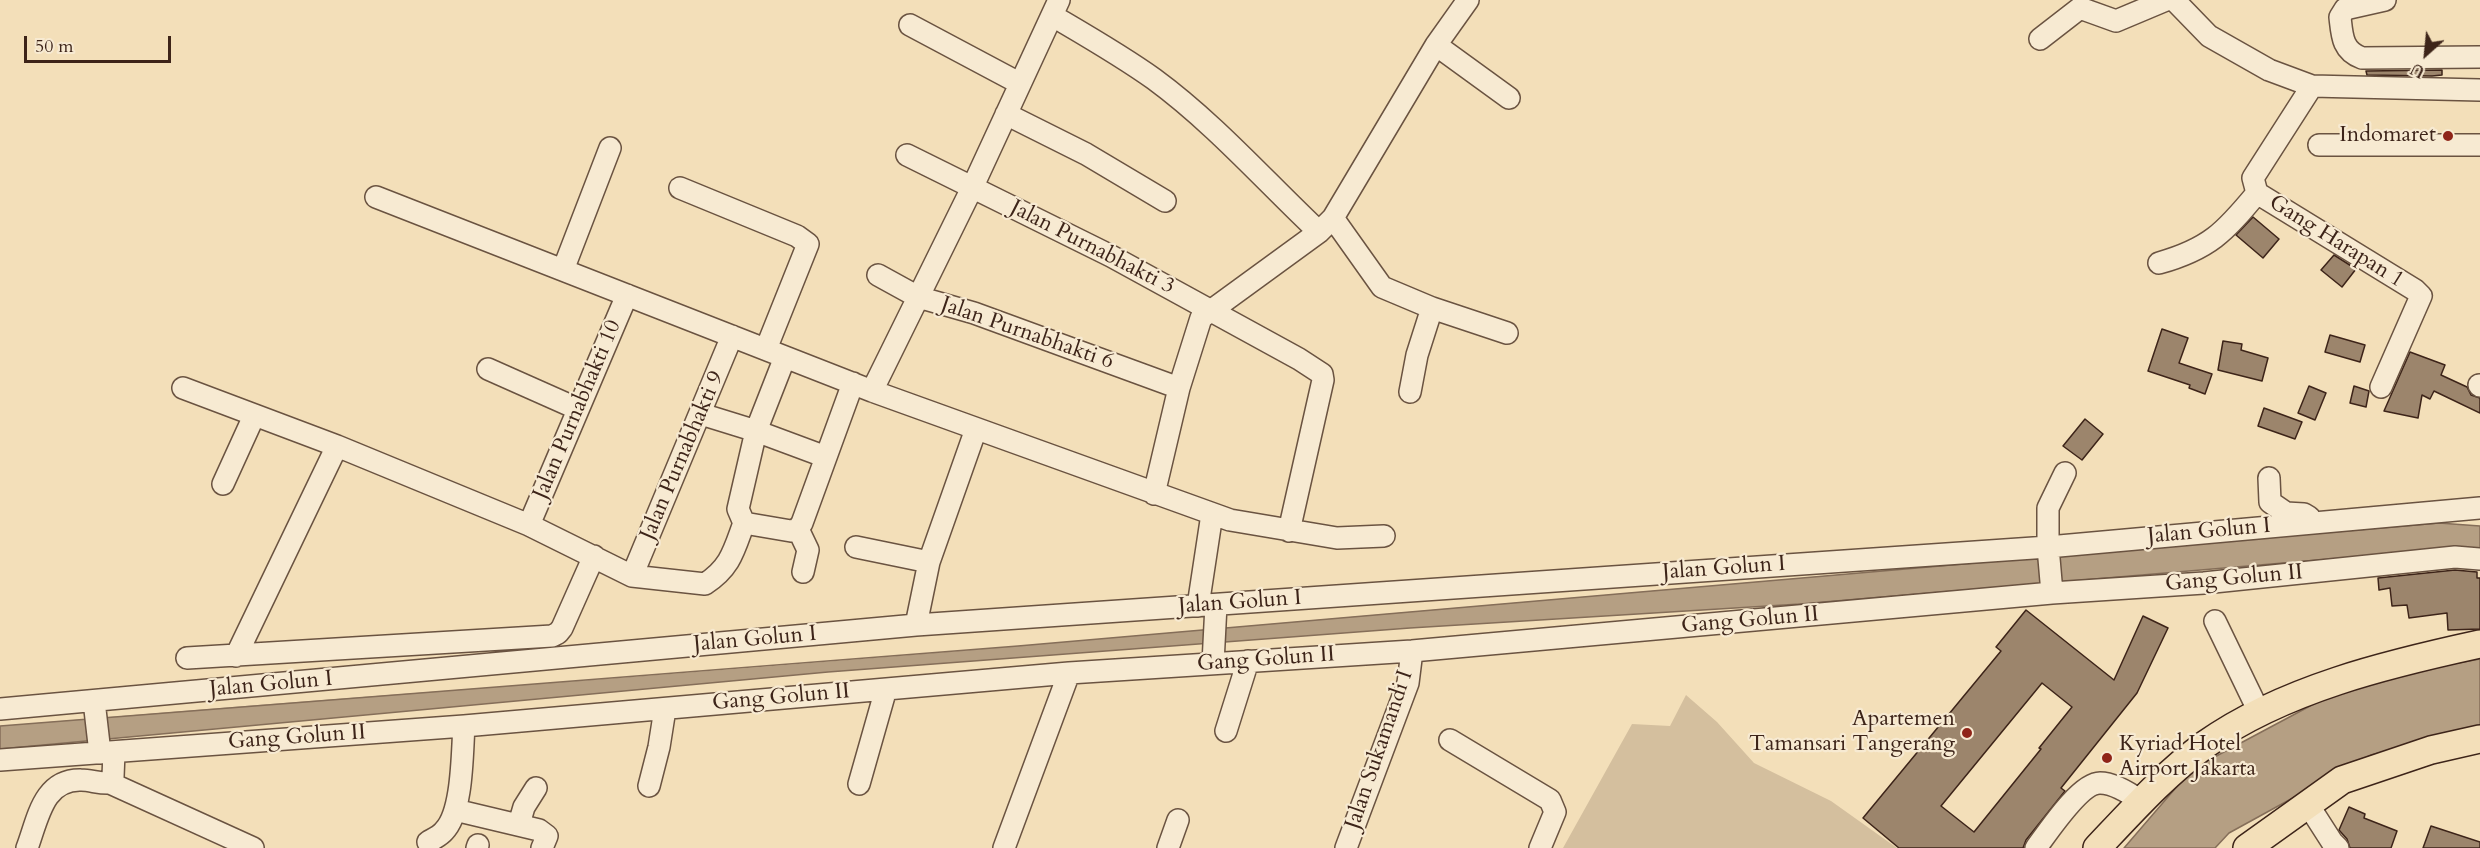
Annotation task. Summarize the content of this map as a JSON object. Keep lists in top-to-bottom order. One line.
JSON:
{"streets":{"street":["Gang Harapan 1","Jalan Purnabhakti 3","Jalan Purnabhakti 6","Jalan Purnabhakti 10","Jalan Purnabhakti 9","Jalan Golun I","Gang Golun II","Jalan Sukamandi I"]},"crossings":[["Gang Golun II","Jalan Sukamandi I"]],"places":["Indomaret","Apartemen Tamansari Tangerang","Kyriad Hotel Airport Jakarta"],"scale_bar":"50 m","north":"bottom left"}
